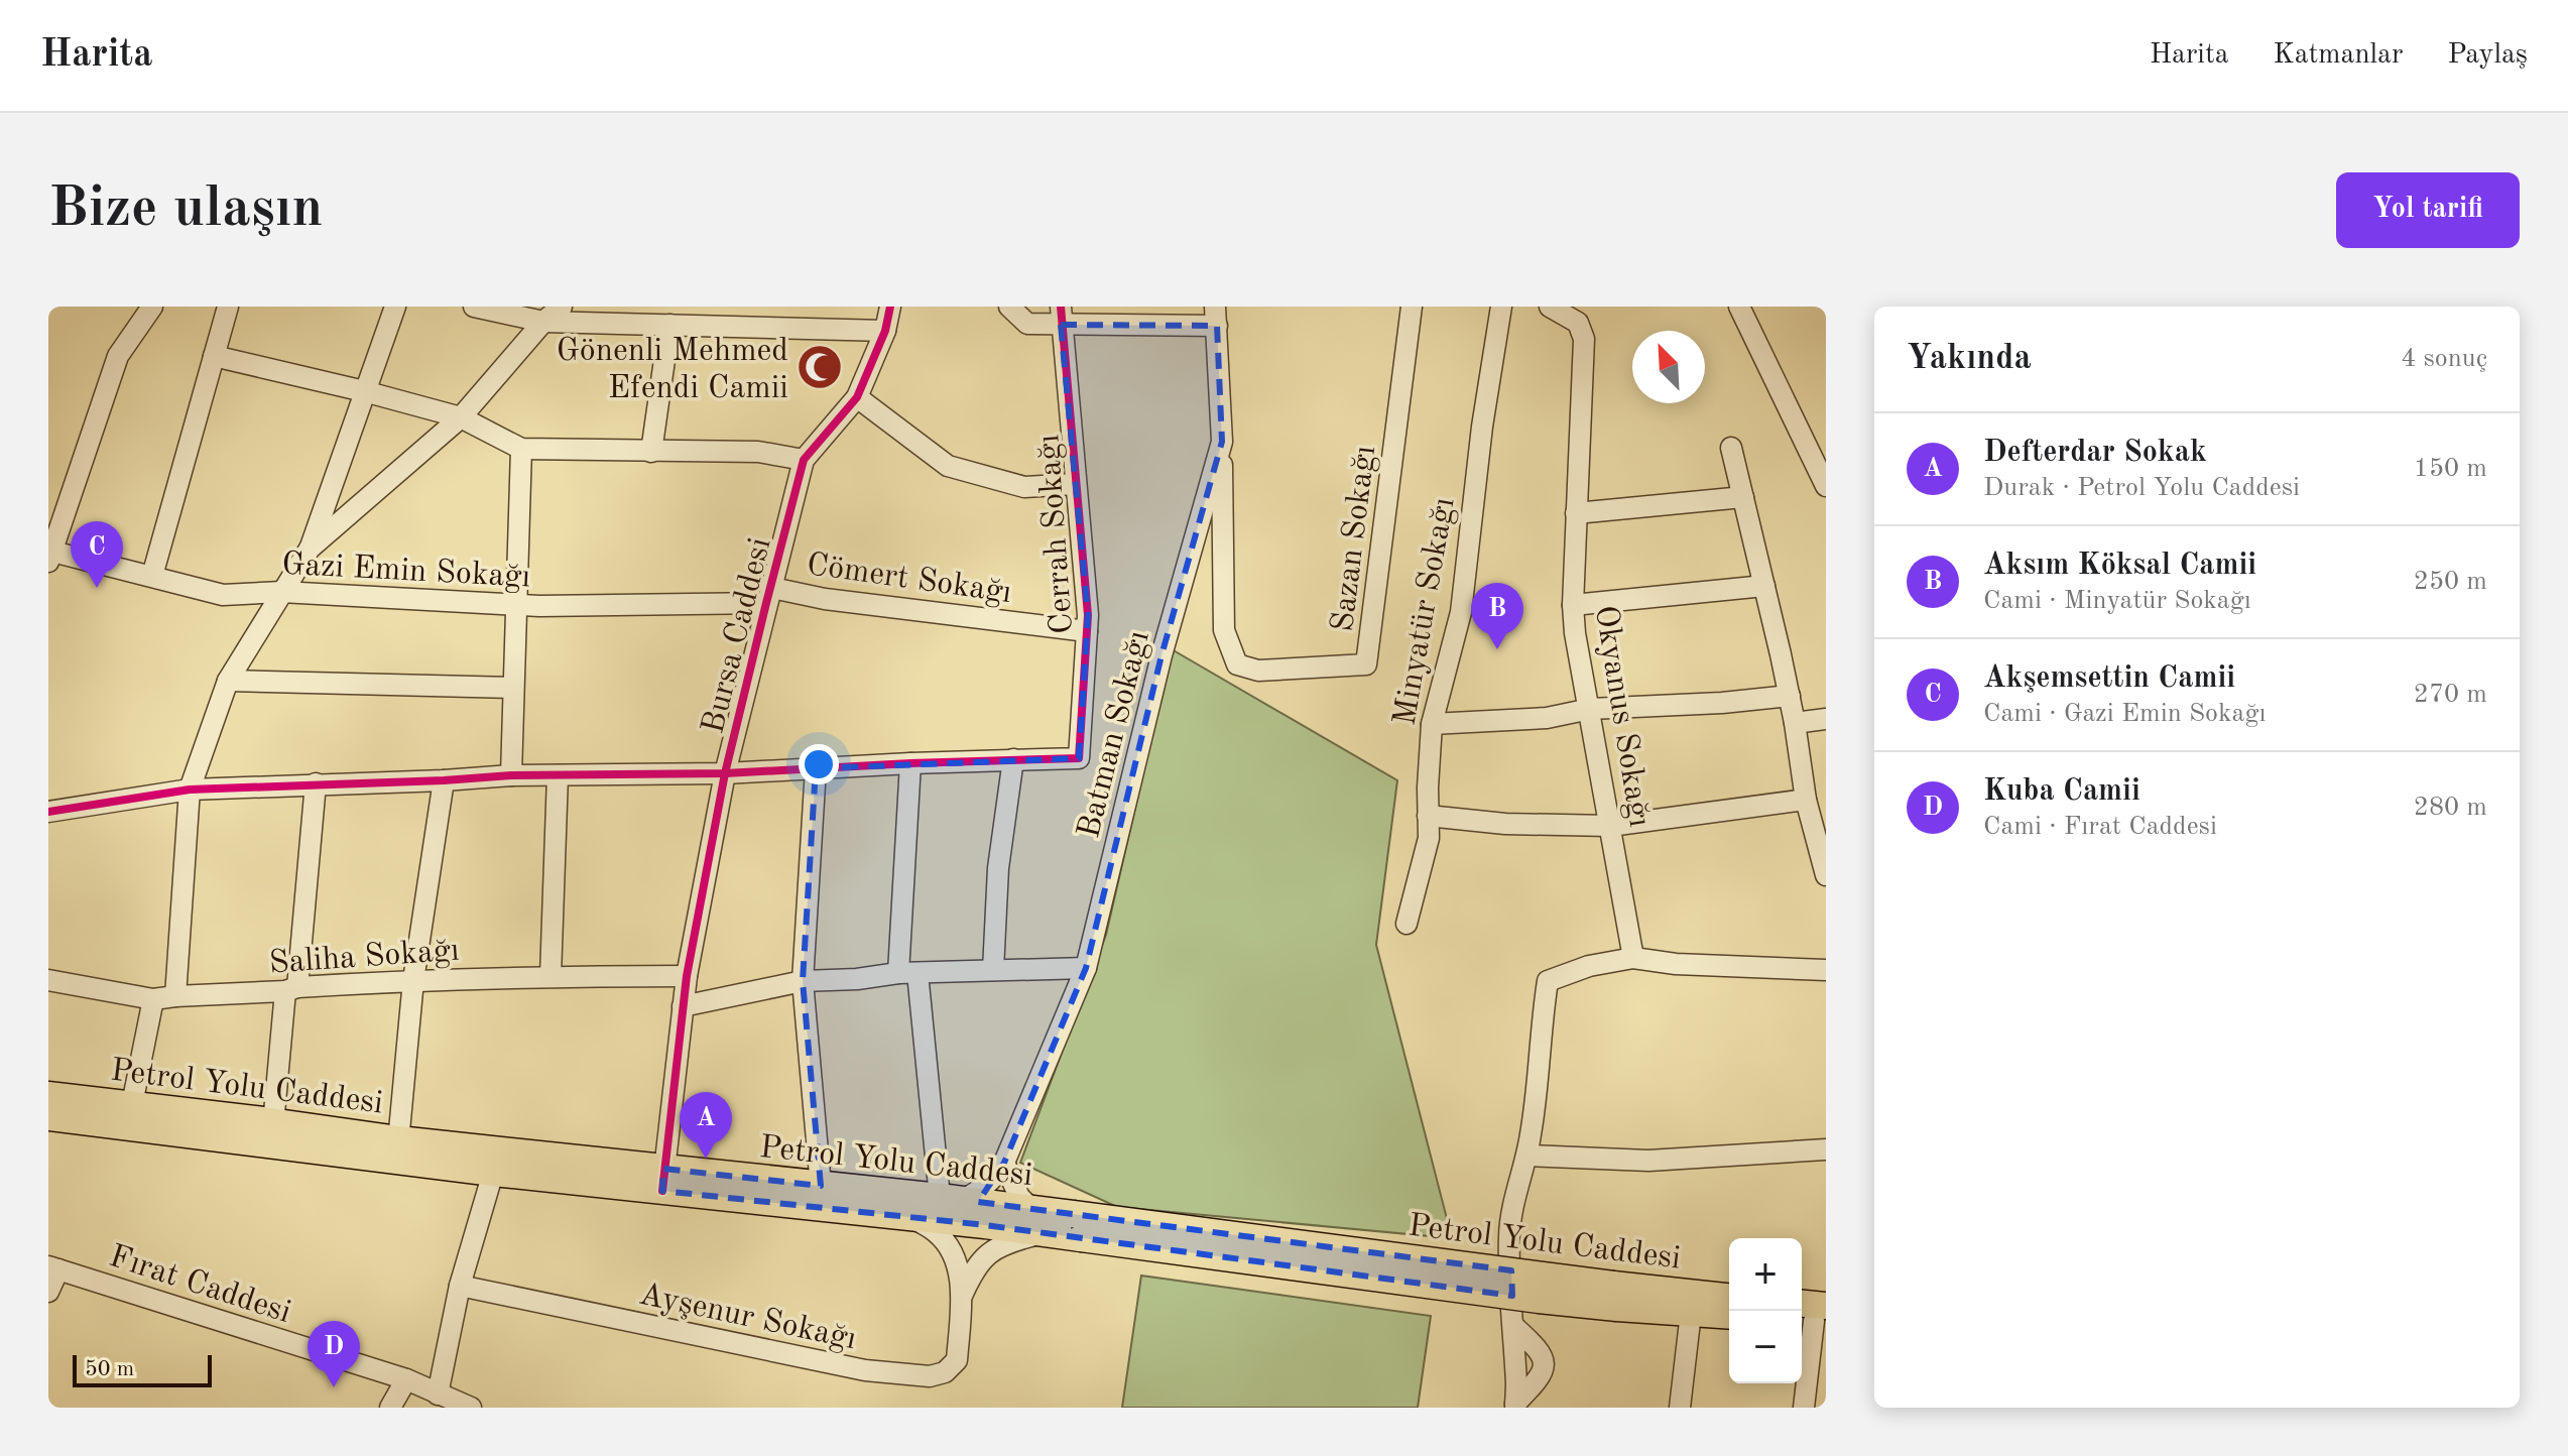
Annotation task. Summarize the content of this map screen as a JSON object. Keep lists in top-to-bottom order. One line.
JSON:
{"streets":{"main road":["Petrol Yolu Caddesi"],"street":["Cerrah Sokağı","Sazan Sokağı","Gazi Emin Sokağı","Cömert Sokağı","Minyatür Sokağı","Bursa Caddesi","Okyanus Sokağı","Batman Sokağı","Saliha Sokağı","Fırat Caddesi","Ayşenur Sokağı"]},"crossings":[["Cerrah Sokağı","Cömert Sokağı"],["Sazan Sokağı","Batman Sokağı"],["Gazi Emin Sokağı","Cömert Sokağı"],["Gazi Emin Sokağı","Bursa Caddesi"],["Cömert Sokağı","Bursa Caddesi"],["Bursa Caddesi","Saliha Sokağı"],["Bursa Caddesi","Petrol Yolu Caddesi"],["Batman Sokağı","Petrol Yolu Caddesi"]],"places":{"mosque":["Gönenli Mehmed Efendi Camii"]},"scale_bar":"50 m","north":"top left","page":{"header":"Harita","nav":["Harita","Katmanlar","Paylaş"],"buttons":"Yol tarifi","title":"Bize ulaşın","heading":["Yakında","4 sonuç"],"list":[{"mark":"A","name":"Defterdar Sokak","note":"Durak · Petrol Yolu Caddesi","value":"150 m"},{"mark":"B","name":"Aksım Köksal Camii","note":"Cami · Minyatür Sokağı","value":"250 m"},{"mark":"C","name":"Akşemsettin Camii","note":"Cami · Gazi Emin Sokağı","value":"270 m"},{"mark":"D","name":"Kuba Camii","note":"Cami · Fırat Caddesi","value":"280 m"}],"pins":["C","B","A","D"],"map_buttons":["+","−"],"scale":"50 m"}}
